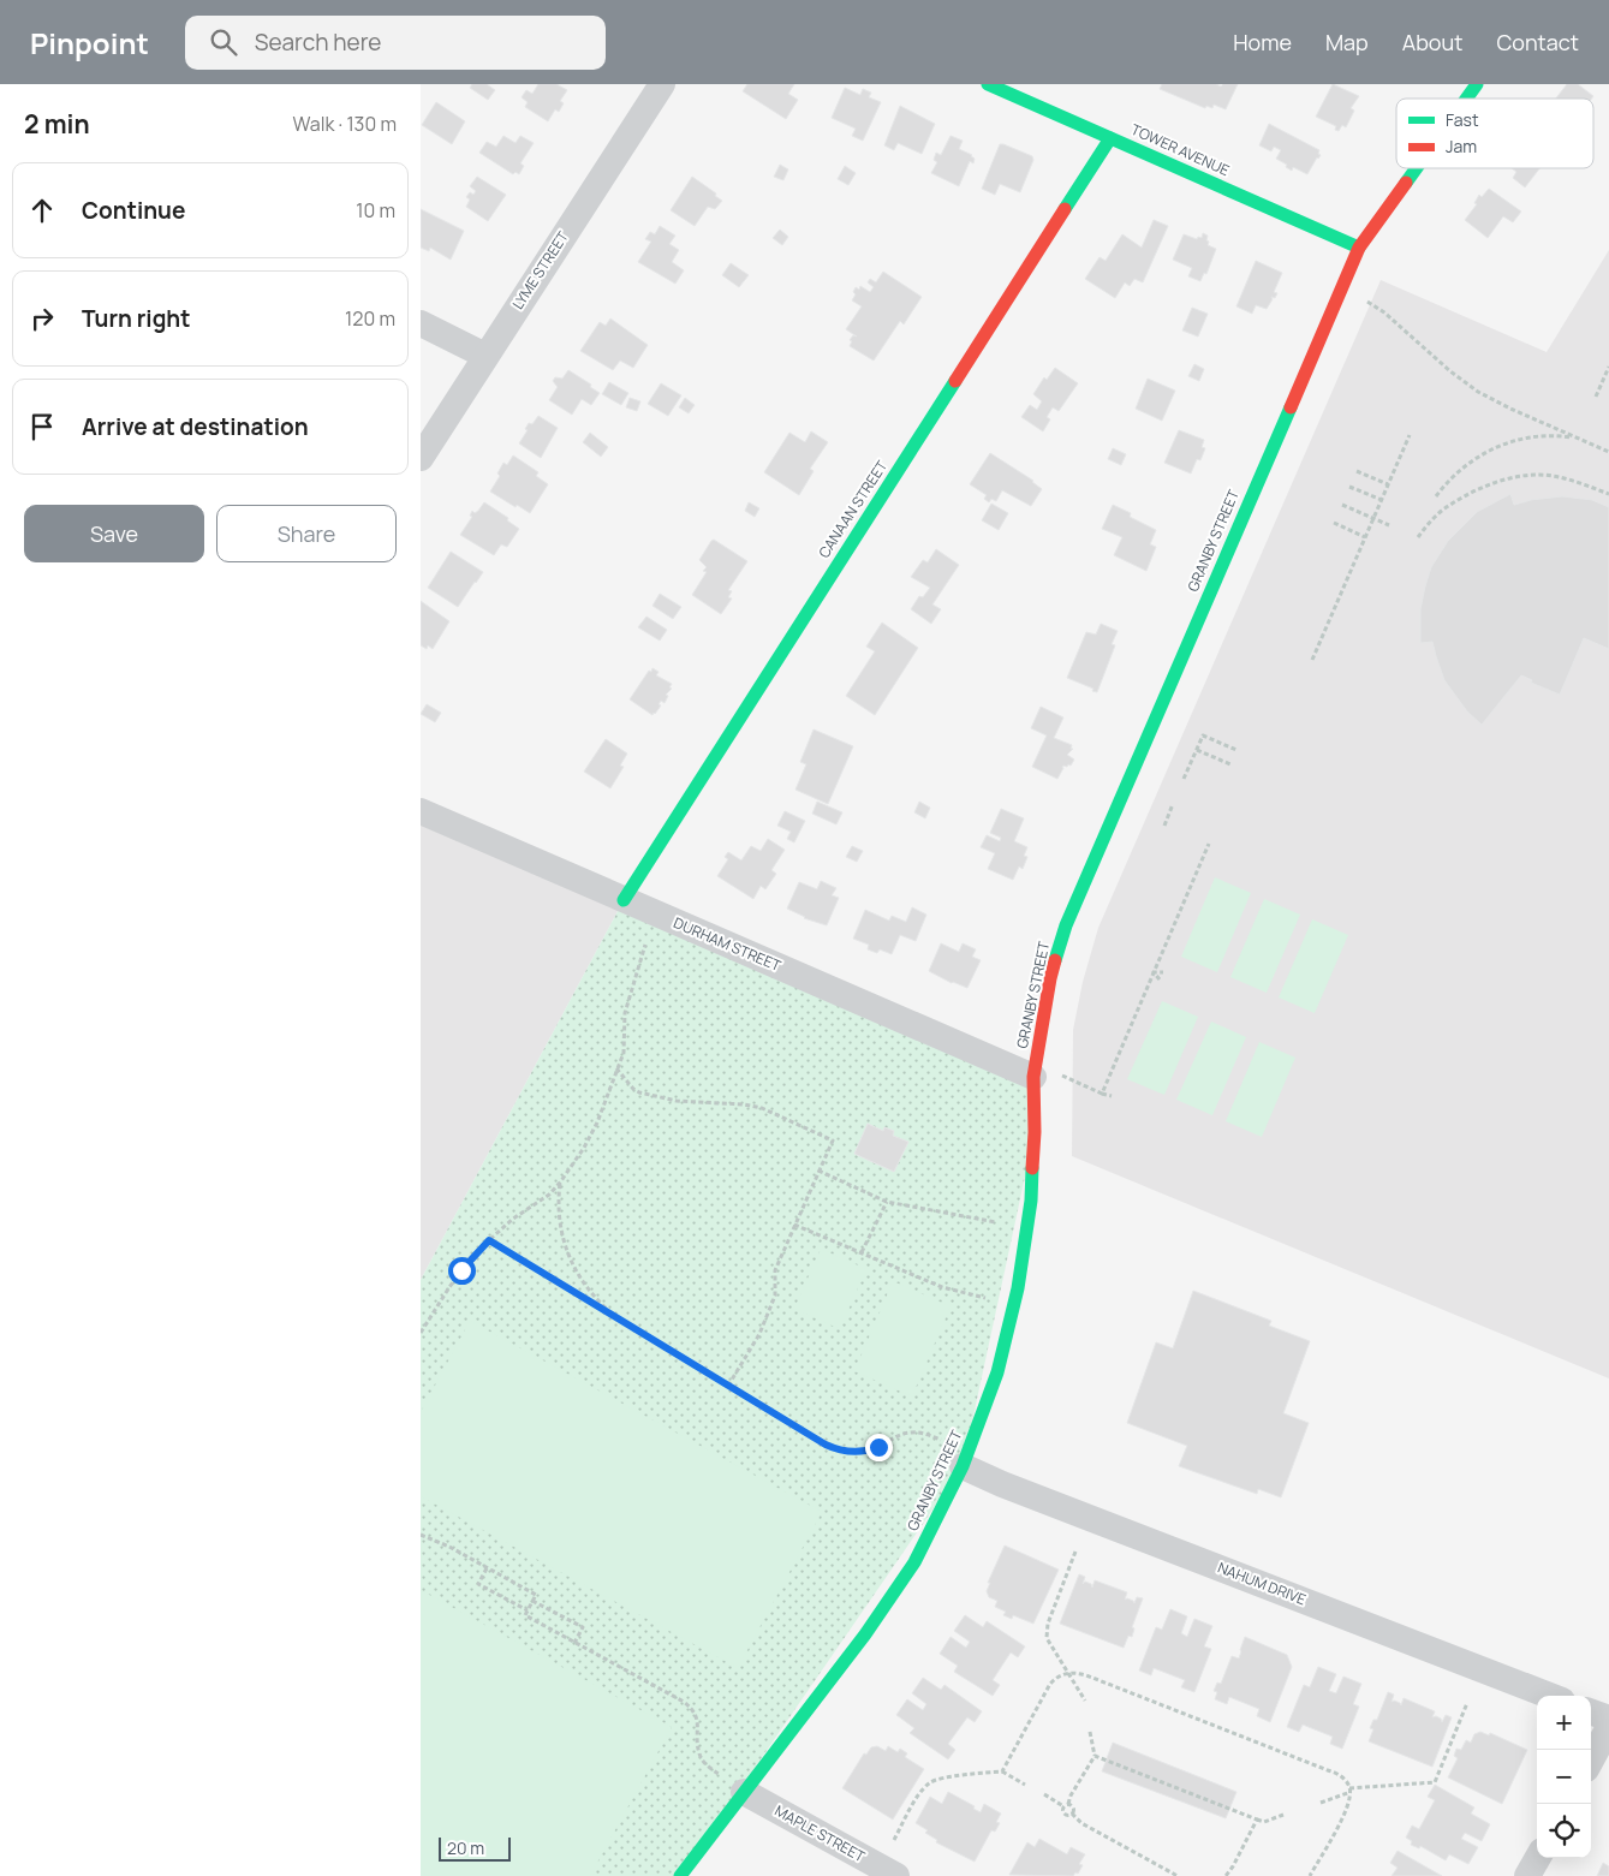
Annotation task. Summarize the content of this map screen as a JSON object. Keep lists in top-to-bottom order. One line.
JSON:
{"streets":{"main road":["TOWER AVENUE","CANAAN STREET","GRANBY STREET"],"street":["LYME STREET","DURHAM STREET","NAHUM DRIVE","MAPLE STREET"]},"crossings":[["TOWER AVENUE","CANAAN STREET"],["TOWER AVENUE","GRANBY STREET"],["CANAAN STREET","DURHAM STREET"],["GRANBY STREET","DURHAM STREET"],["GRANBY STREET","NAHUM DRIVE"],["GRANBY STREET","MAPLE STREET"]],"legend":["Fast","Jam"],"scale_bar":"20 m","page":{"header":"Pinpoint","search":"Search here","nav":["Home","Map","About","Contact"],"heading":["2 min","Walk · 130 m"],"list":[["Continue","10 m"],["Turn right","120 m"],"Arrive at destination"],"buttons":["Save","Share"],"map_buttons":["+","−"],"scale":"20 m"}}
